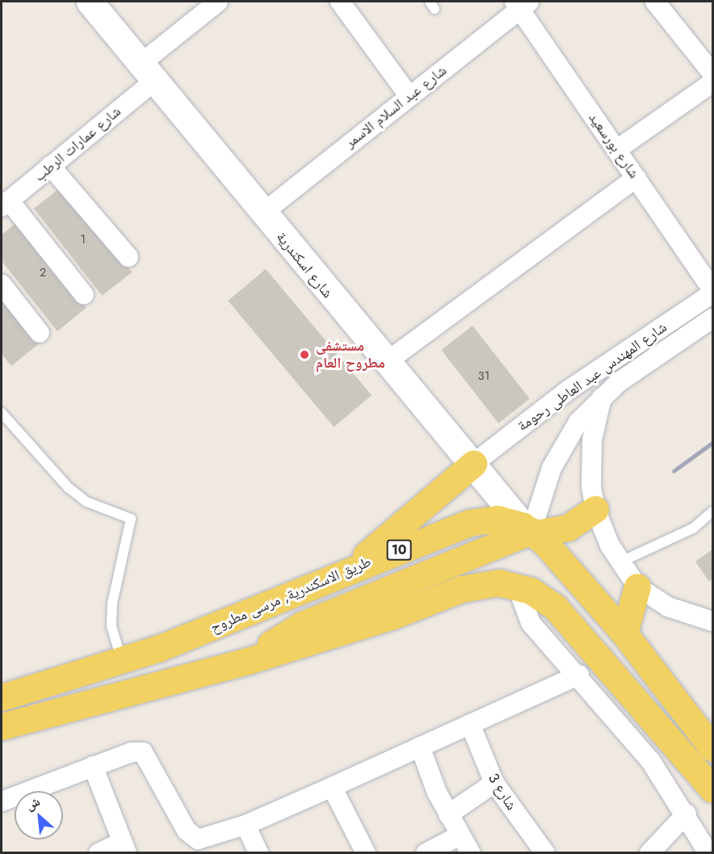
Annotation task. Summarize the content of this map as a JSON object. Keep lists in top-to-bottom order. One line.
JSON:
{"streets":{"main road":["10","طريق الاسكندرية, مرسى مطروح"],"street":["شارع عبد السلام الاسمر","شارع عمارات الرطب","شارع بورسعيد","شارع اسكندرية","شارع المهندس عبد العاطى رحومة","شارع 3"]},"crossings":[["شارع عبد السلام الاسمر","شارع بورسعيد"],["شارع عبد السلام الاسمر","شارع اسكندرية"],["شارع عمارات الرطب","شارع اسكندرية"],["شارع بورسعيد","شارع المهندس عبد العاطى رحومة"],["شارع اسكندرية","شارع المهندس عبد العاطى رحومة"],["شارع اسكندرية","طريق الاسكندرية, مرسى مطروح"],["شارع المهندس عبد العاطى رحومة","طريق الاسكندرية, مرسى مطروح"]],"places":["مستشفى مطروح العام"],"house_numbers":["1","2","31"],"north":"top left"}
